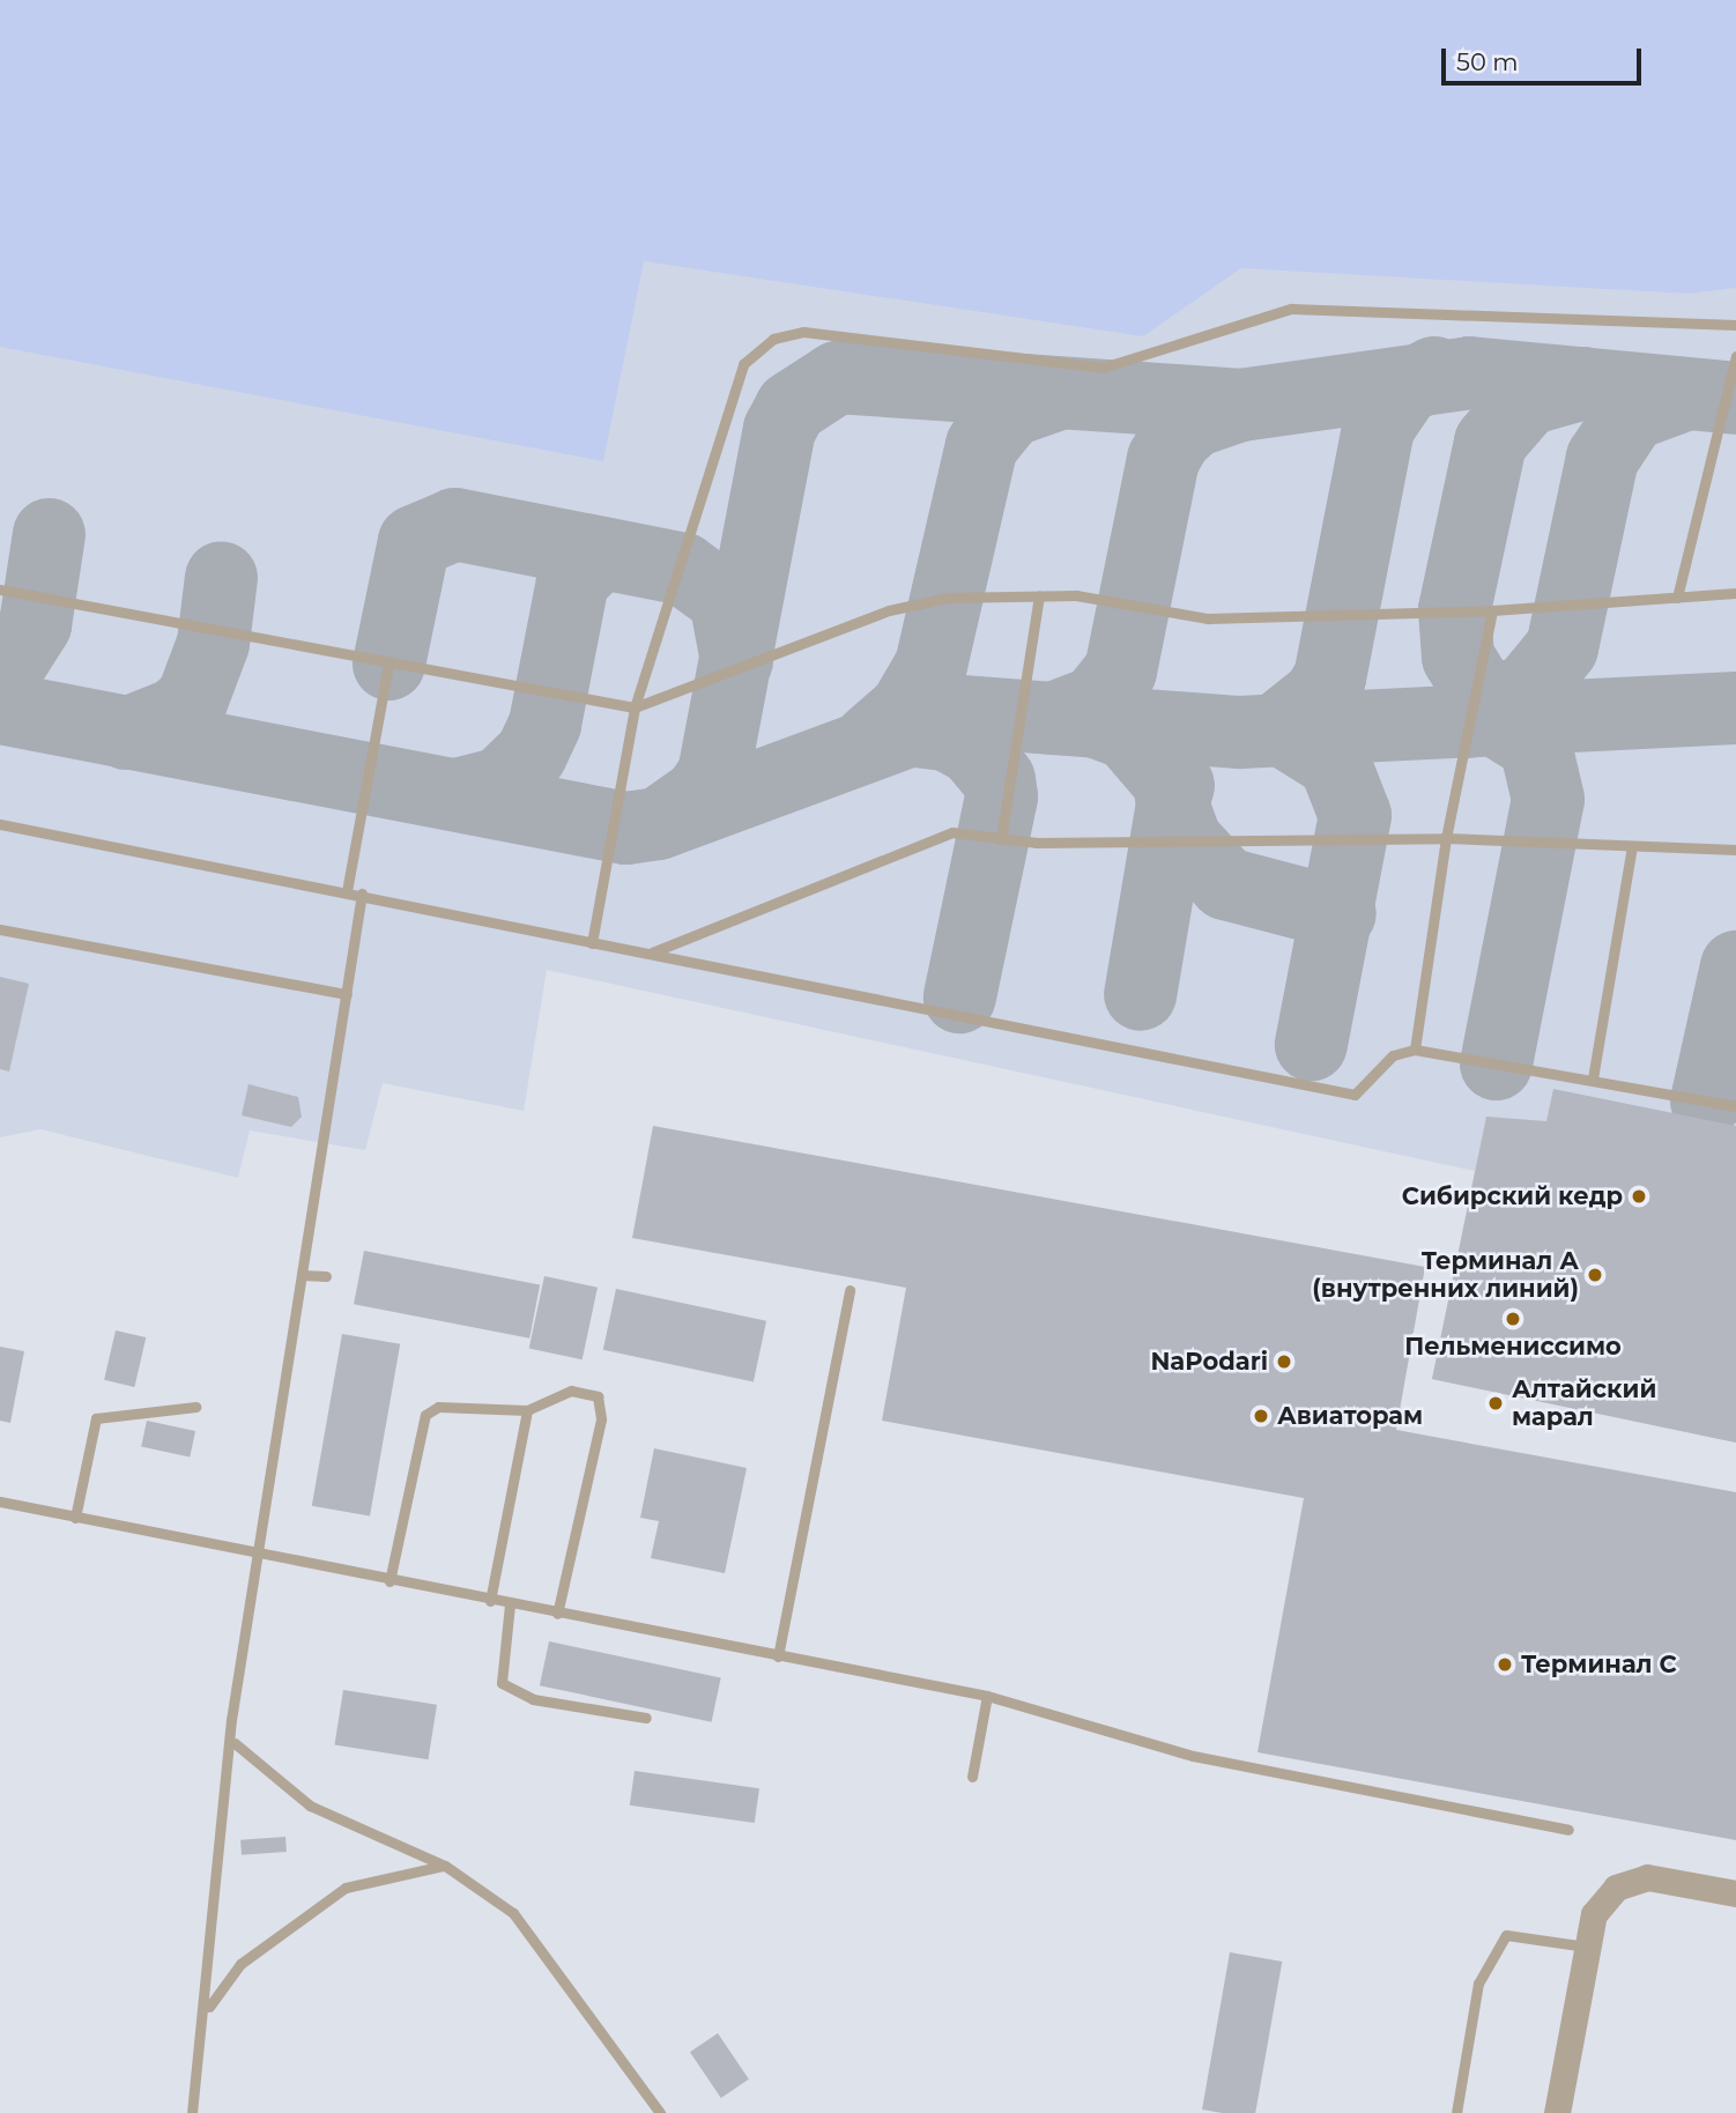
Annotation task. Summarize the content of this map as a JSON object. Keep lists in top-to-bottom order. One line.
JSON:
{"places":["Сибирский кедр","Терминал А (внутренних линий)","Пельмениссимо","NaPodari","Алтайский марал","Авиаторам","Терминал С"],"scale_bar":"50 m"}
